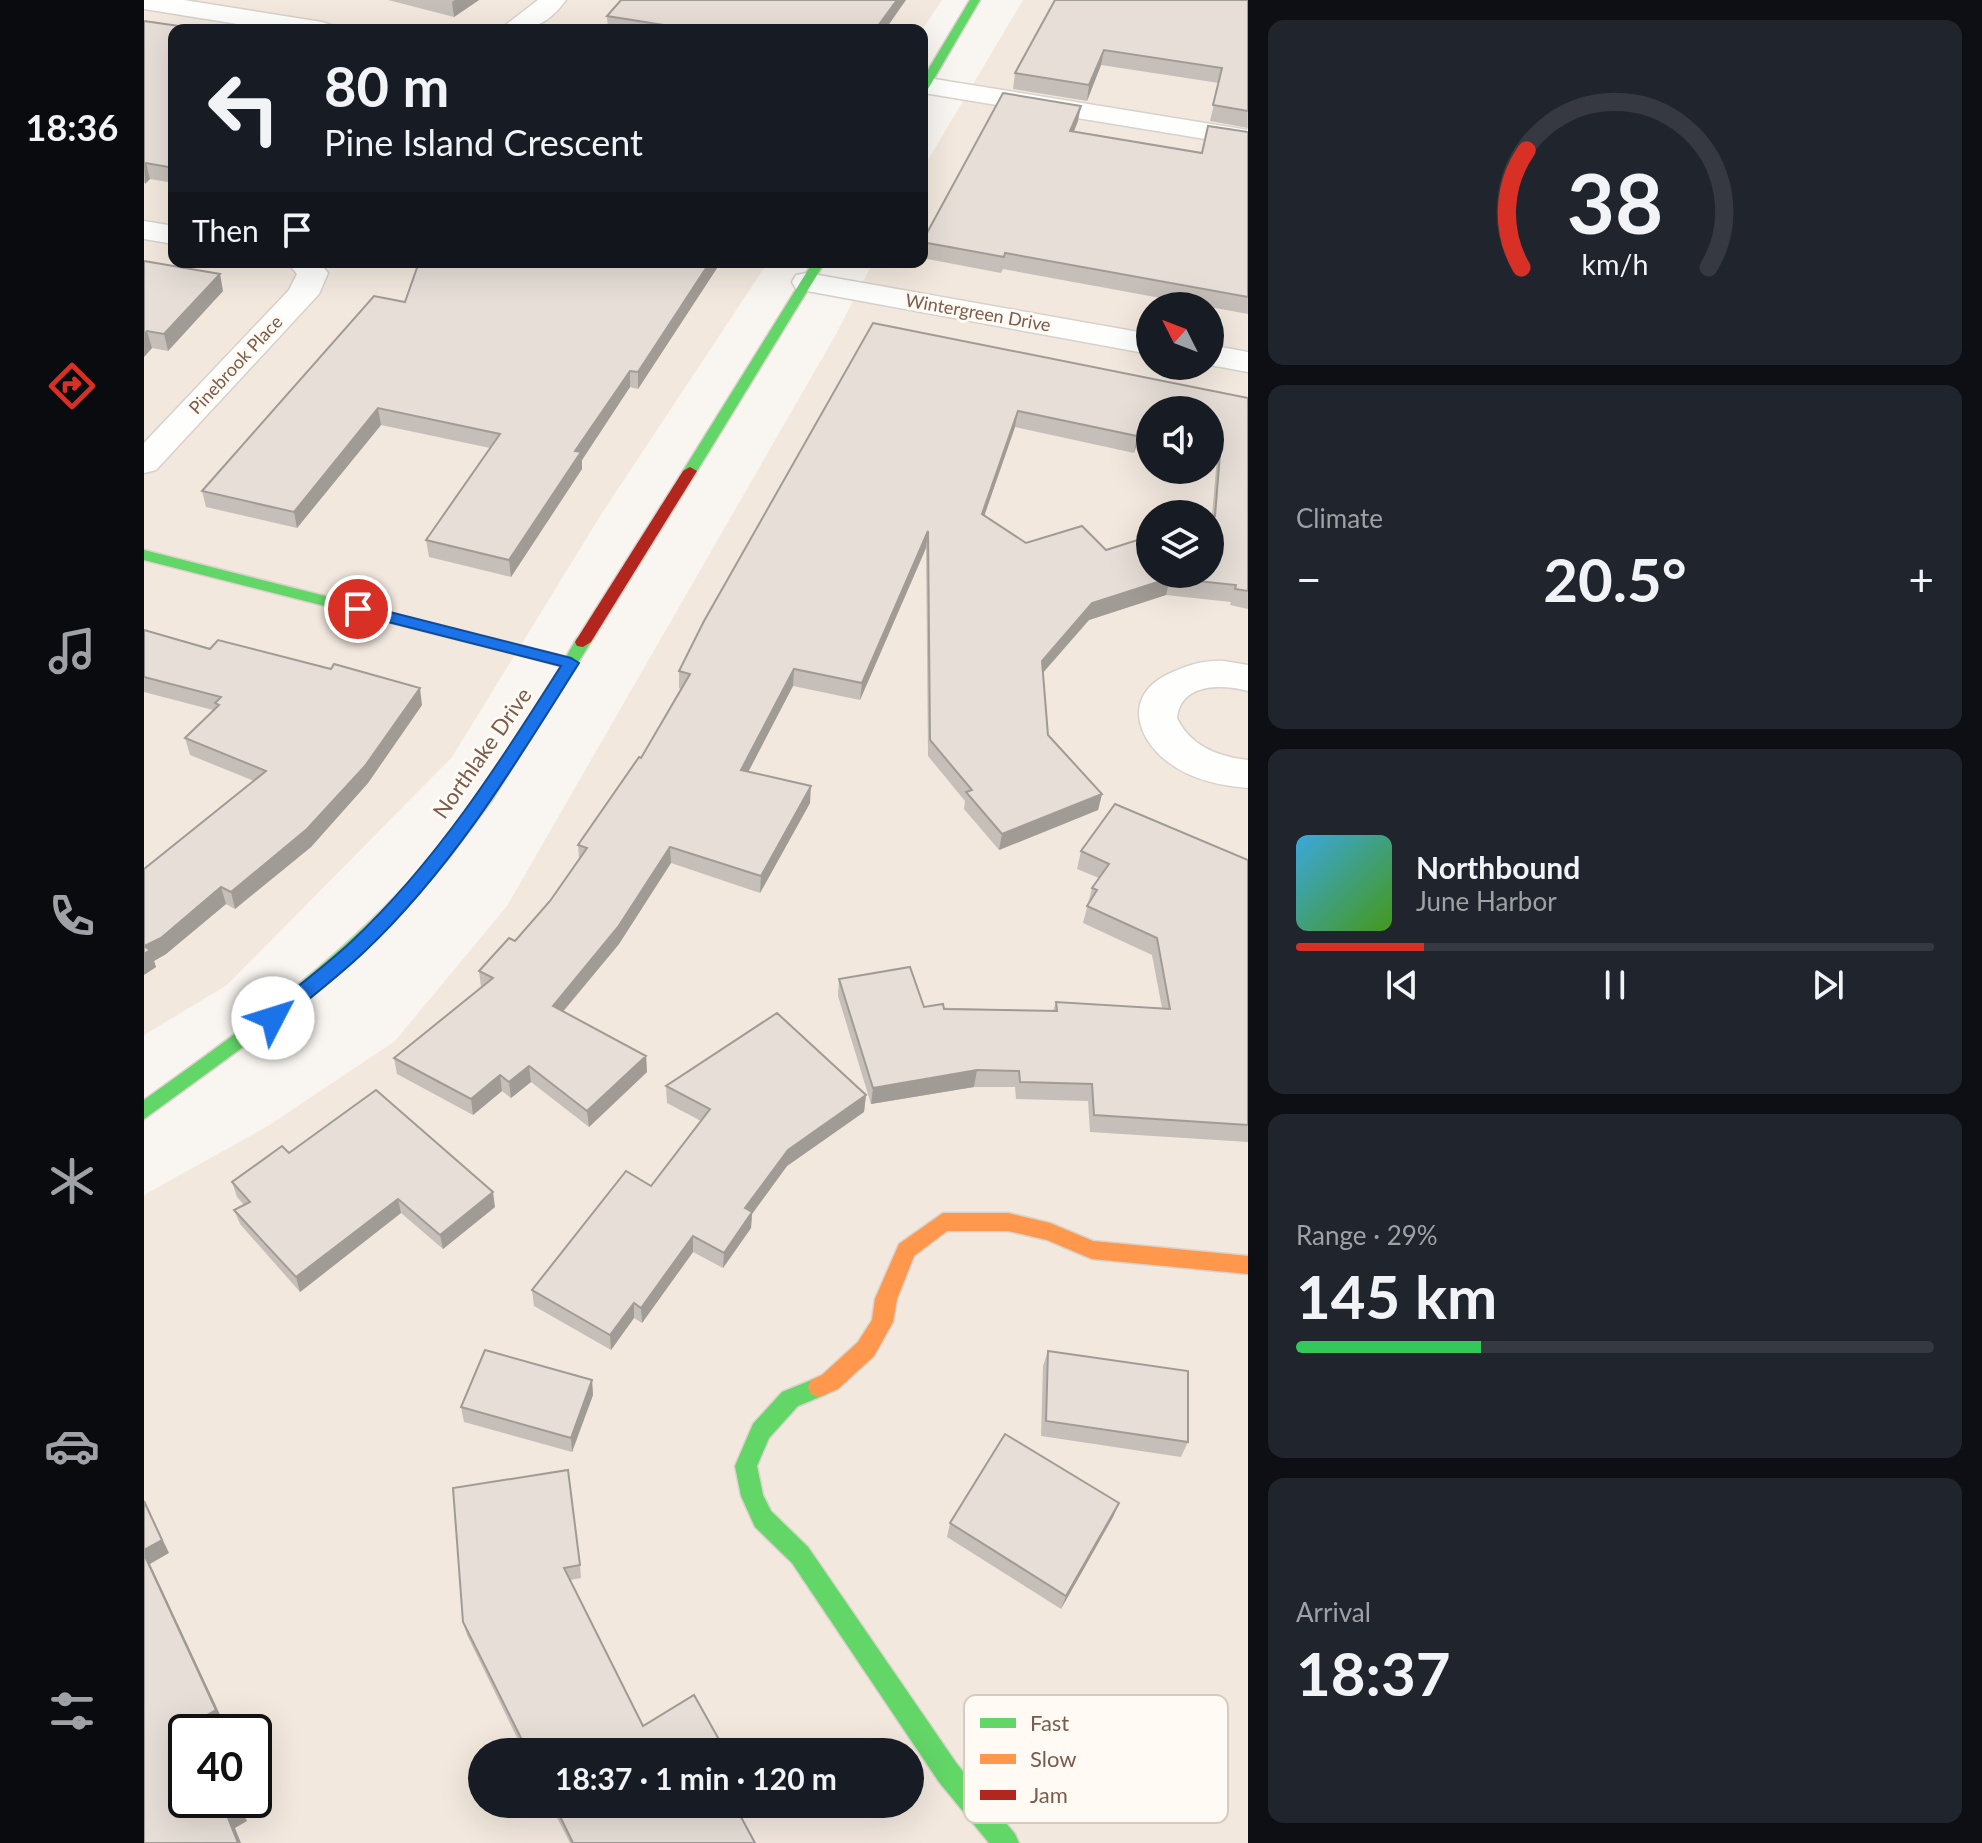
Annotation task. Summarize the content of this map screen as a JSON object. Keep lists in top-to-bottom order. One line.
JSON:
{"streets":{"street":["Wintergreen Drive","Pinebrook Place","Northlake Drive"]},"crossings":[["Wintergreen Drive","Northlake Drive"]],"legend":["Fast","Slow","Jam"],"north":"top left","page":{"tabs":"18:36","turn":["80 m","Pine Island Crescent"],"then":"Then","tile":["Climate",["Range · 29%","145 km"],["Arrival","18:37"]],"heat":["−","20.5°","+"],"song":["Northbound","June Harbor"],"limit":"40","trip":"18:37 · 1 min · 120 m","gauge":["38","km/h"]}}
